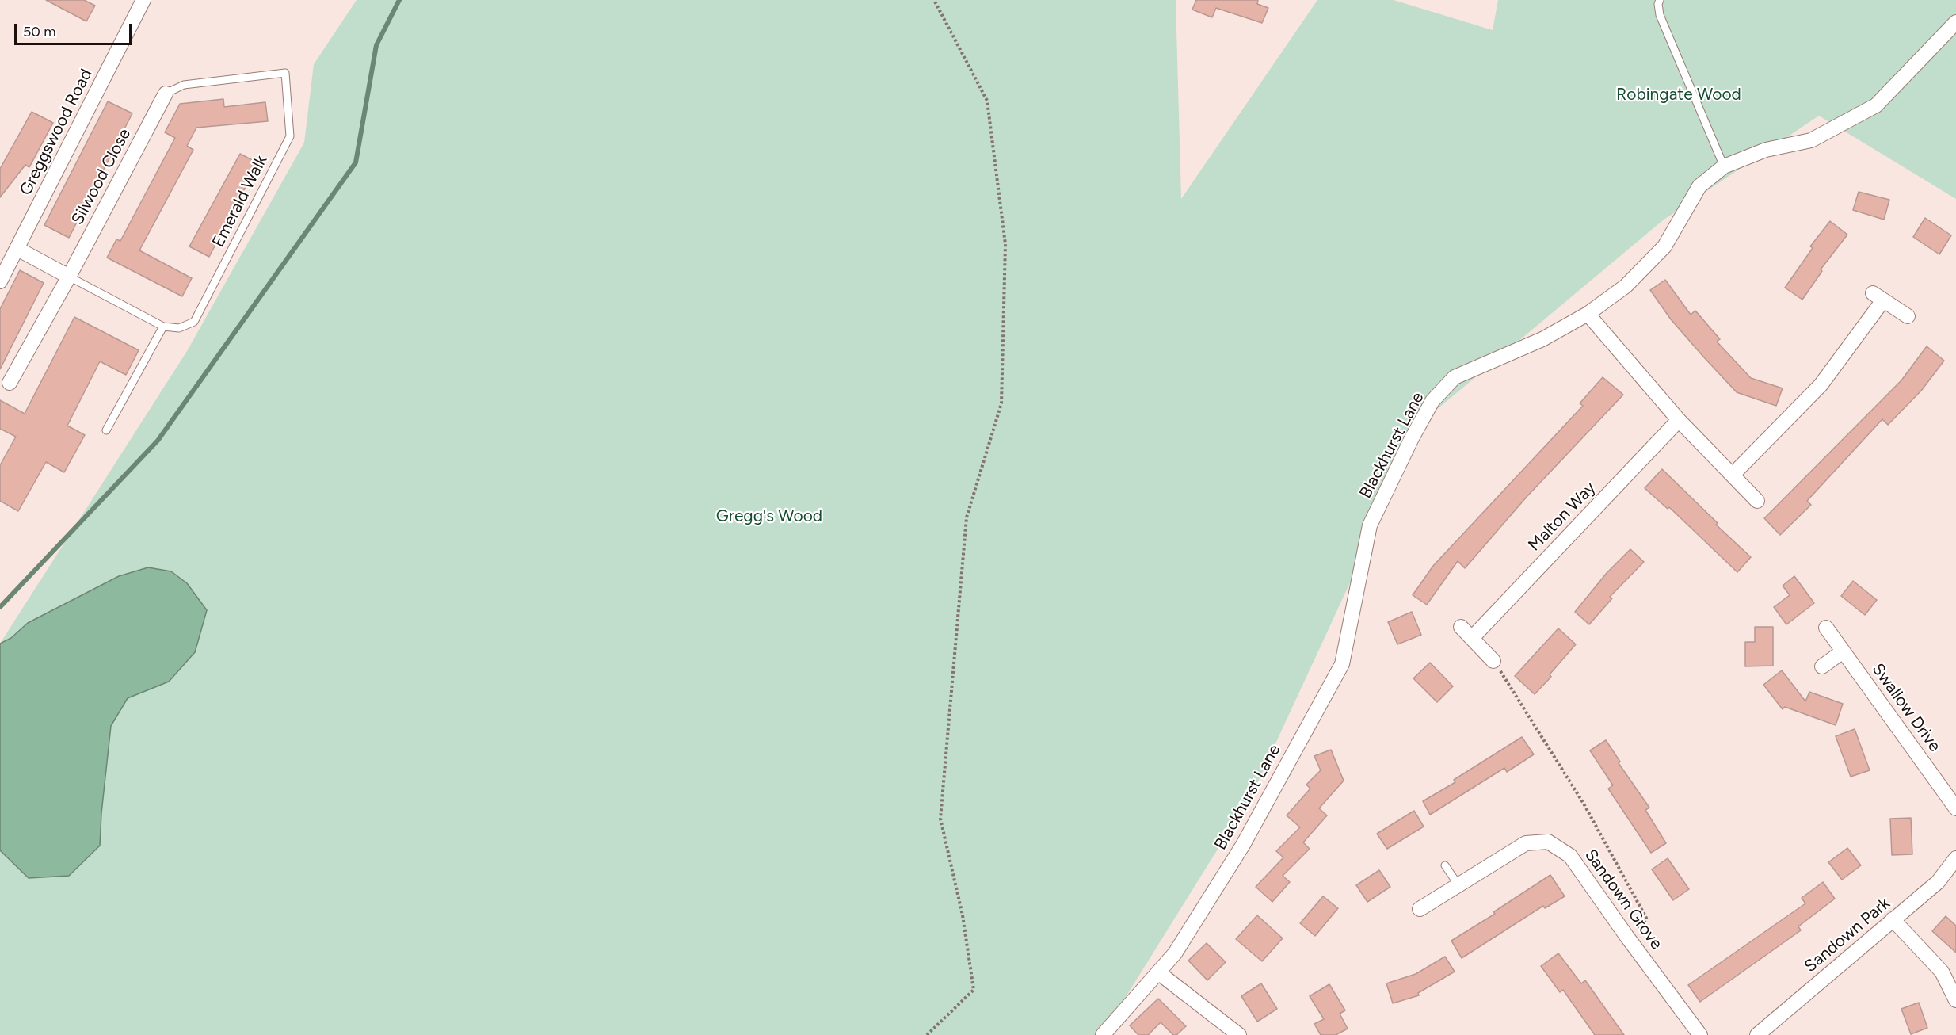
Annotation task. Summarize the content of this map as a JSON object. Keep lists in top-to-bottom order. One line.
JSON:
{"streets":{"street":["Greggswood Road","Silwood Close","Blackhurst Lane","Malton Way","Swallow Drive","Sandown Grove","Sandown Park"],"lane":["Emerald Walk"]},"crossings":[["Silwood Close","Emerald Walk"]],"parks":["Robingate Wood","Gregg's Wood"],"scale_bar":"50 m"}
